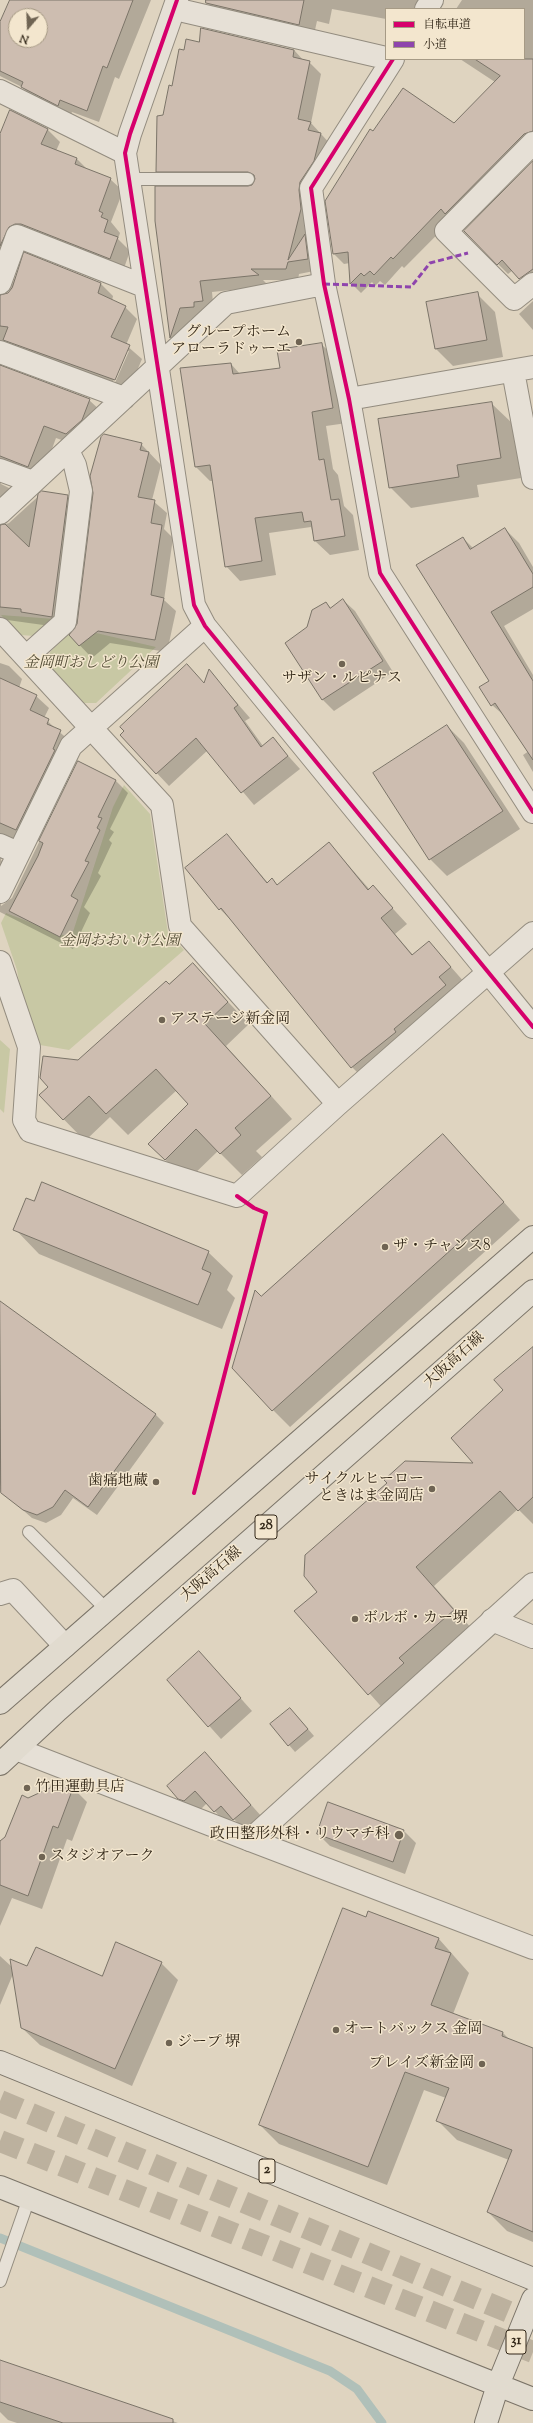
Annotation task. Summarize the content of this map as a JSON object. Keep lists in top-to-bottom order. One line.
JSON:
{"streets":{"main road":["大阪高石線","28","2","31"]},"parks":["金岡町おしどり公園","金岡おおいけ公園"],"places":["グループホーム アローラドゥーエ","サザン・ルピナス","アステージ新金岡","ザ・チャンス8","歯痛地蔵","サイクルヒーロー ときはま金岡店","ボルボ・カー堺","竹田運動具店","政田整形外科・リウマチ科","スタジオアーク","オートバックス 金岡","ジープ 堺","プレイズ新金岡"],"legend":["自転車道","小道"],"north":"bottom"}
